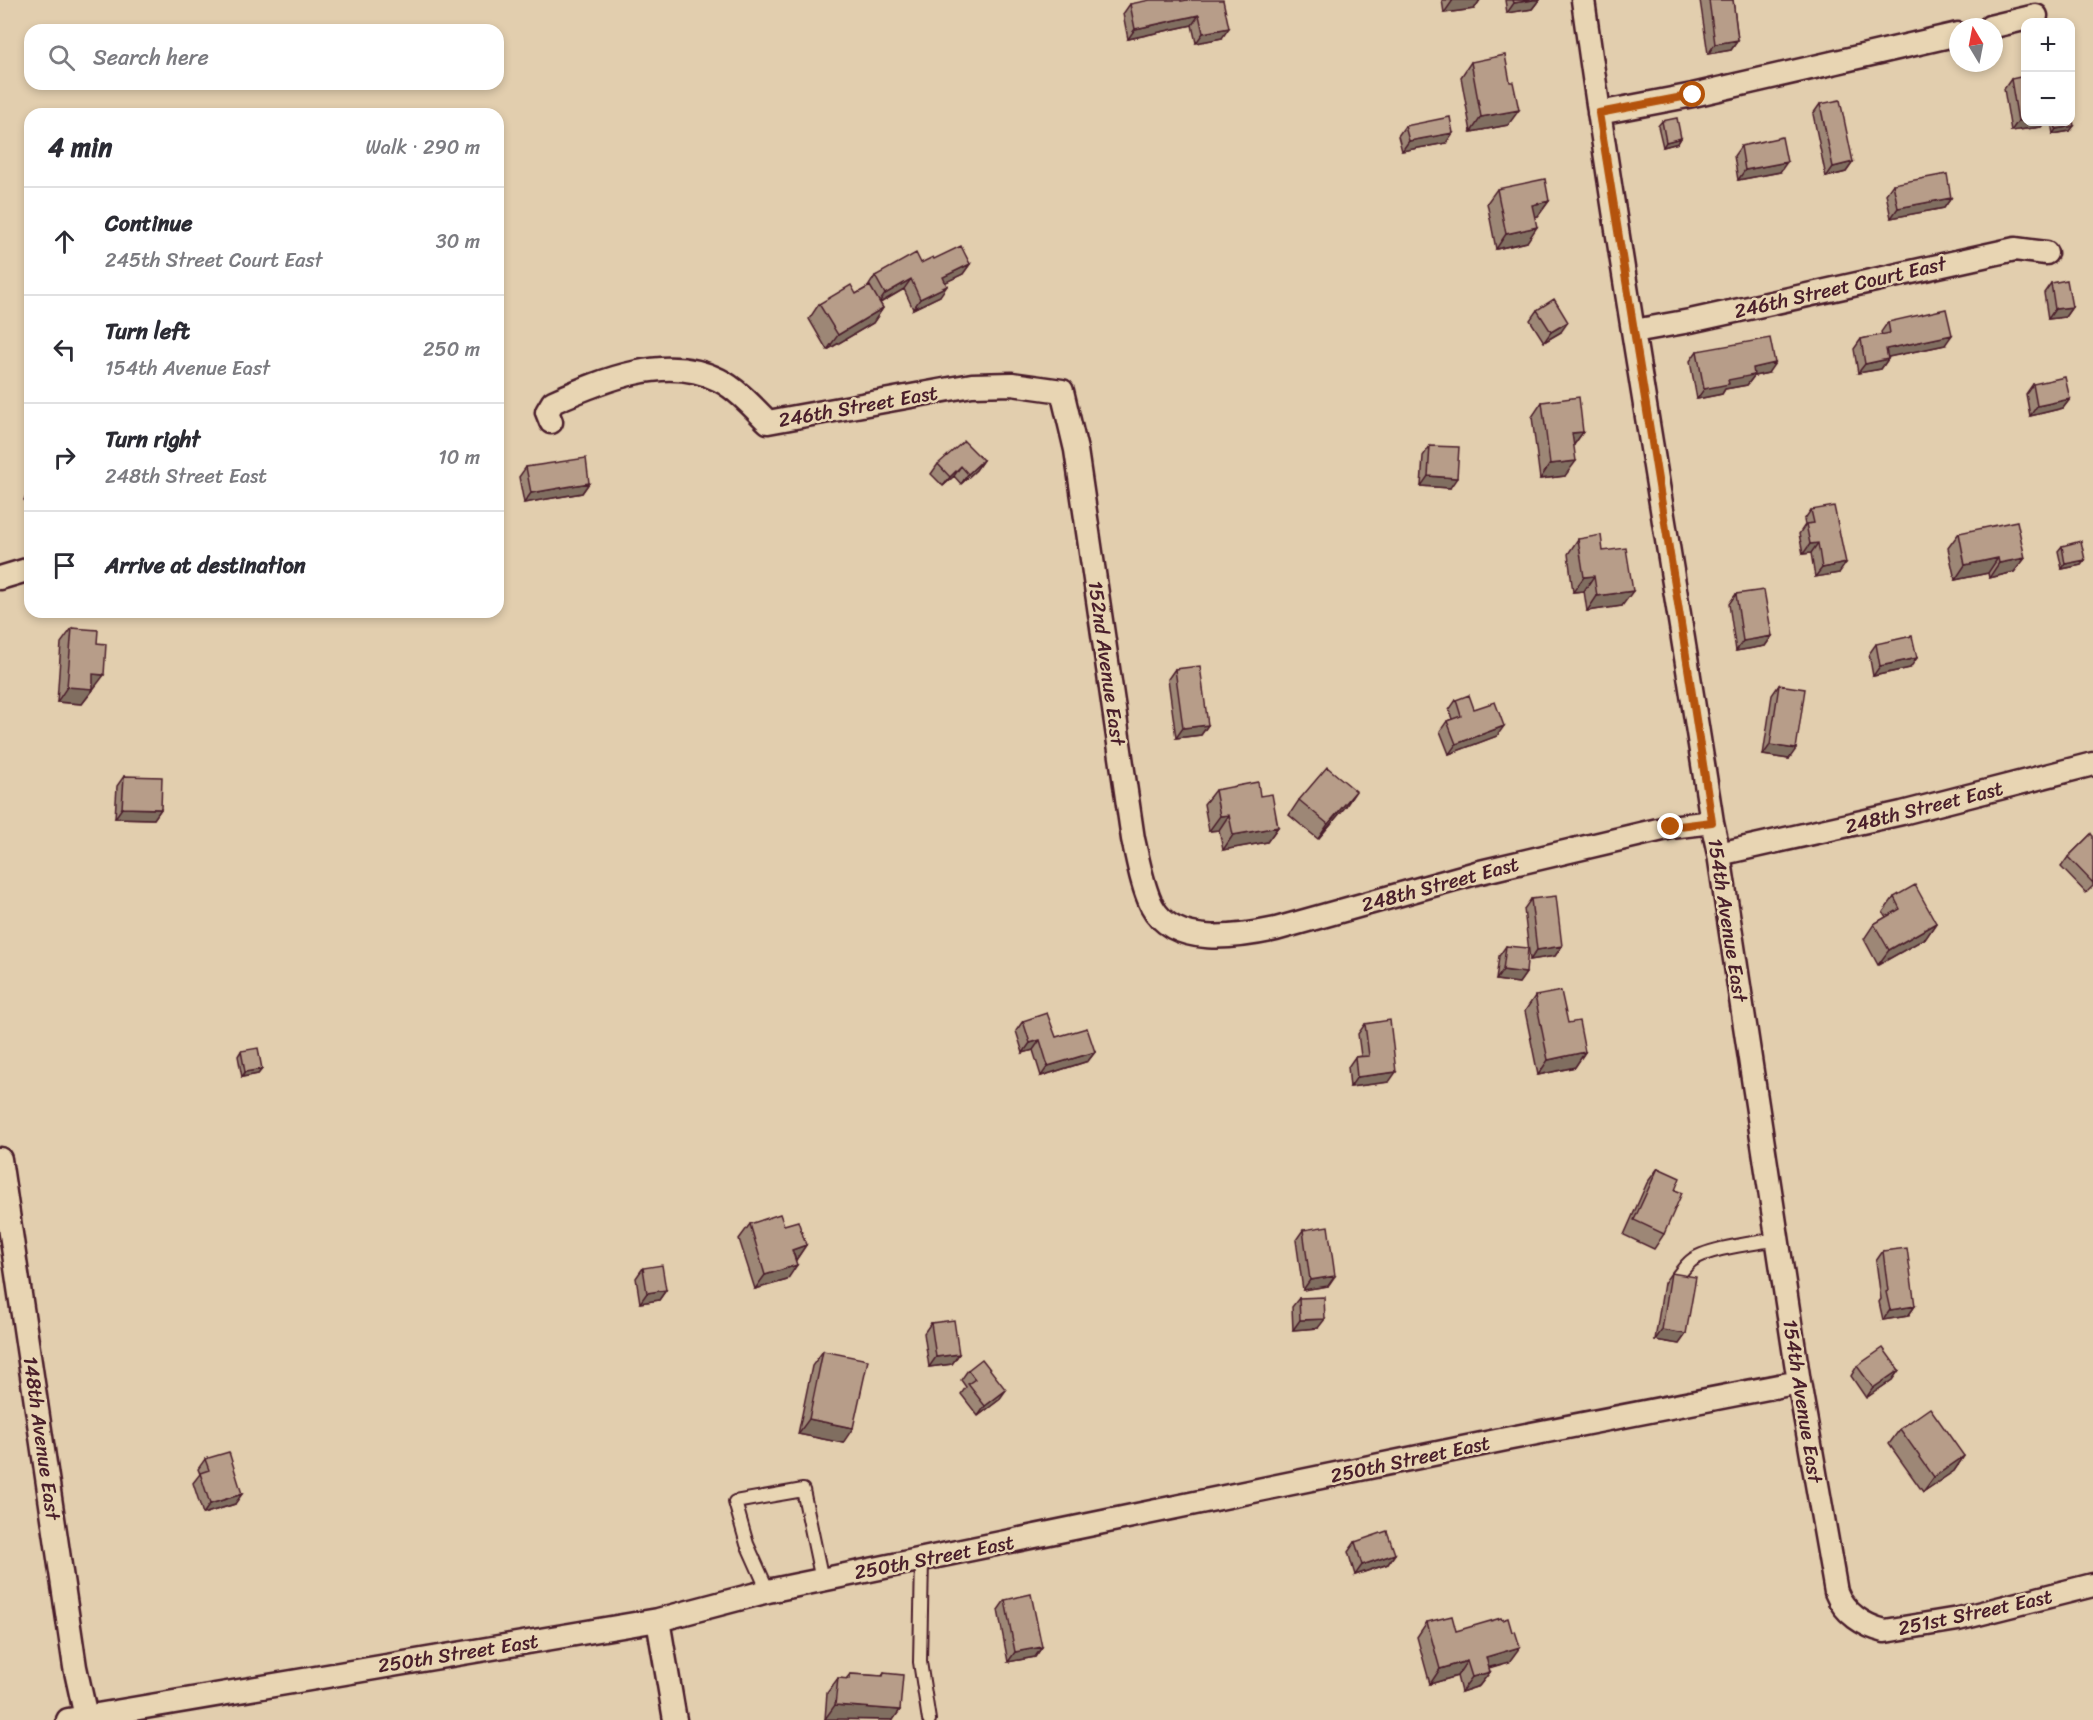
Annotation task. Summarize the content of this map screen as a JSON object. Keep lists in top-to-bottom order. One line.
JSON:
{"streets":{"street":["246th Street Court East","246th Street East","152nd Avenue East","248th Street East","154th Avenue East","148th Avenue East","250th Street East","251st Street East"]},"crossings":[["246th Street Court East","154th Avenue East"],["246th Street East","152nd Avenue East"],["152nd Avenue East","248th Street East"],["248th Street East","154th Avenue East"],["154th Avenue East","250th Street East"],["154th Avenue East","251st Street East"],["148th Avenue East","250th Street East"]],"north":"top","page":{"map_buttons":["+","−"],"search":"Search here","heading":["4 min","Walk · 290 m"],"list":[["Continue","245th Street Court East","30 m"],["Turn left","154th Avenue East","250 m"],["Turn right","248th Street East","10 m"],"Arrive at destination"]}}
